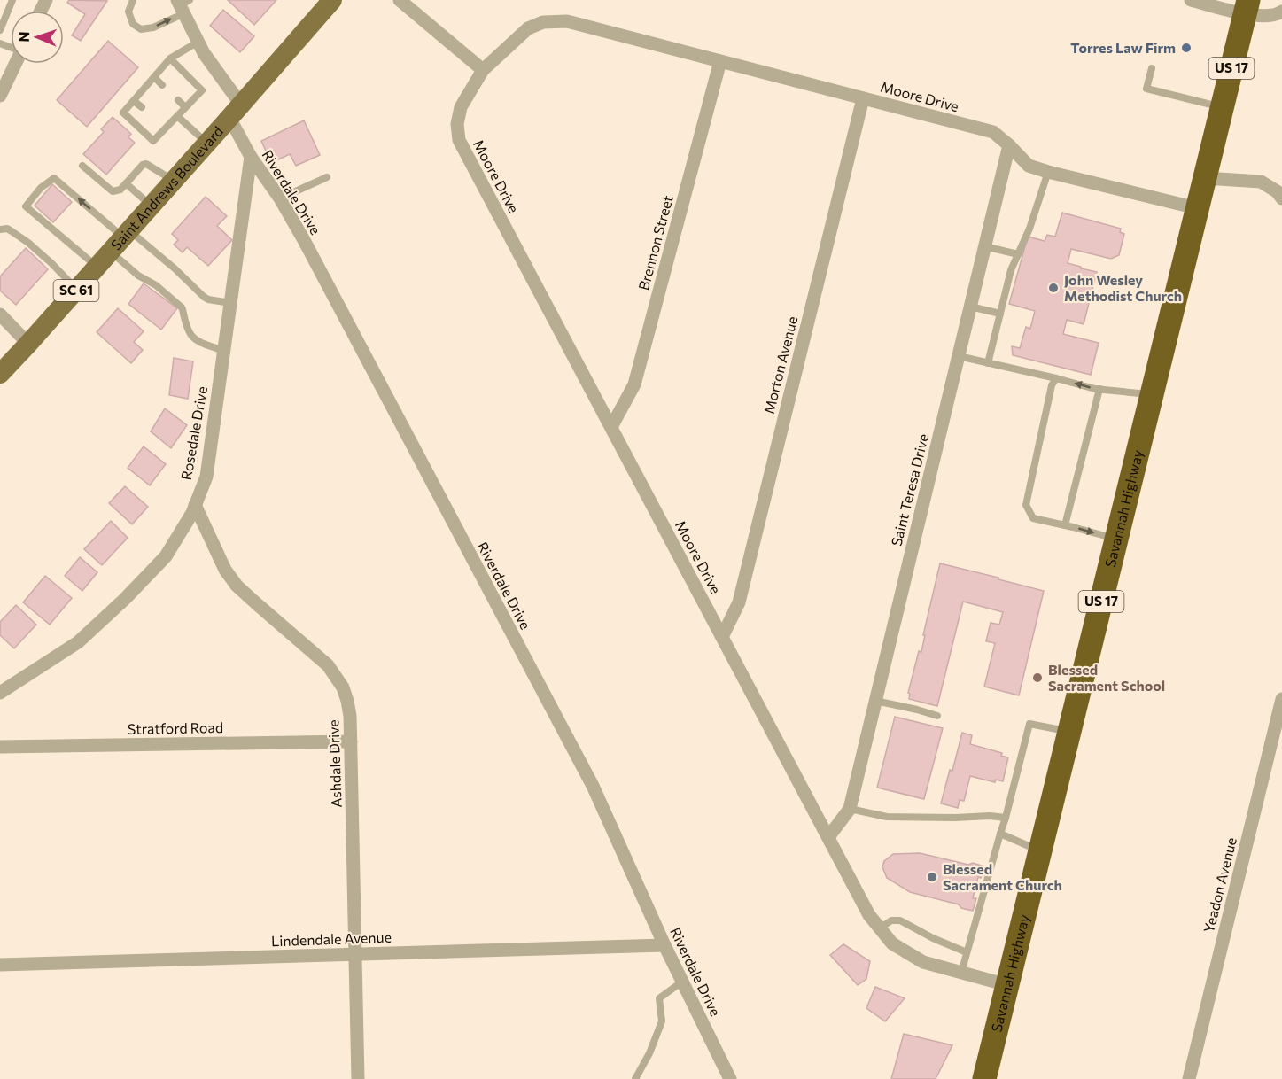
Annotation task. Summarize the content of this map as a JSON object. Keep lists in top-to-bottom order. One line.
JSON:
{"streets":{"highway":["US 17","Savannah Highway"],"main road":["Saint Andrews Boulevard","SC 61"],"street":["Moore Drive","Riverdale Drive","Brennon Street","Morton Avenue","Rosedale Drive","Saint Teresa Drive","Stratford Road","Ashdale Drive","Yeadon Avenue","Lindendale Avenue"]},"crossings":[["Moore Drive","Brennon Street"],["Moore Drive","Morton Avenue"],["Moore Drive","Saint Teresa Drive"],["Moore Drive","Savannah Highway"],["Saint Andrews Boulevard","Riverdale Drive"],["Riverdale Drive","Rosedale Drive"],["Riverdale Drive","Lindendale Avenue"],["Rosedale Drive","Ashdale Drive"],["Stratford Road","Ashdale Drive"],["Ashdale Drive","Lindendale Avenue"]],"places":["Torres Law Firm","John Wesley Methodist Church","Blessed Sacrament School","Blessed Sacrament Church"],"north":"left"}
